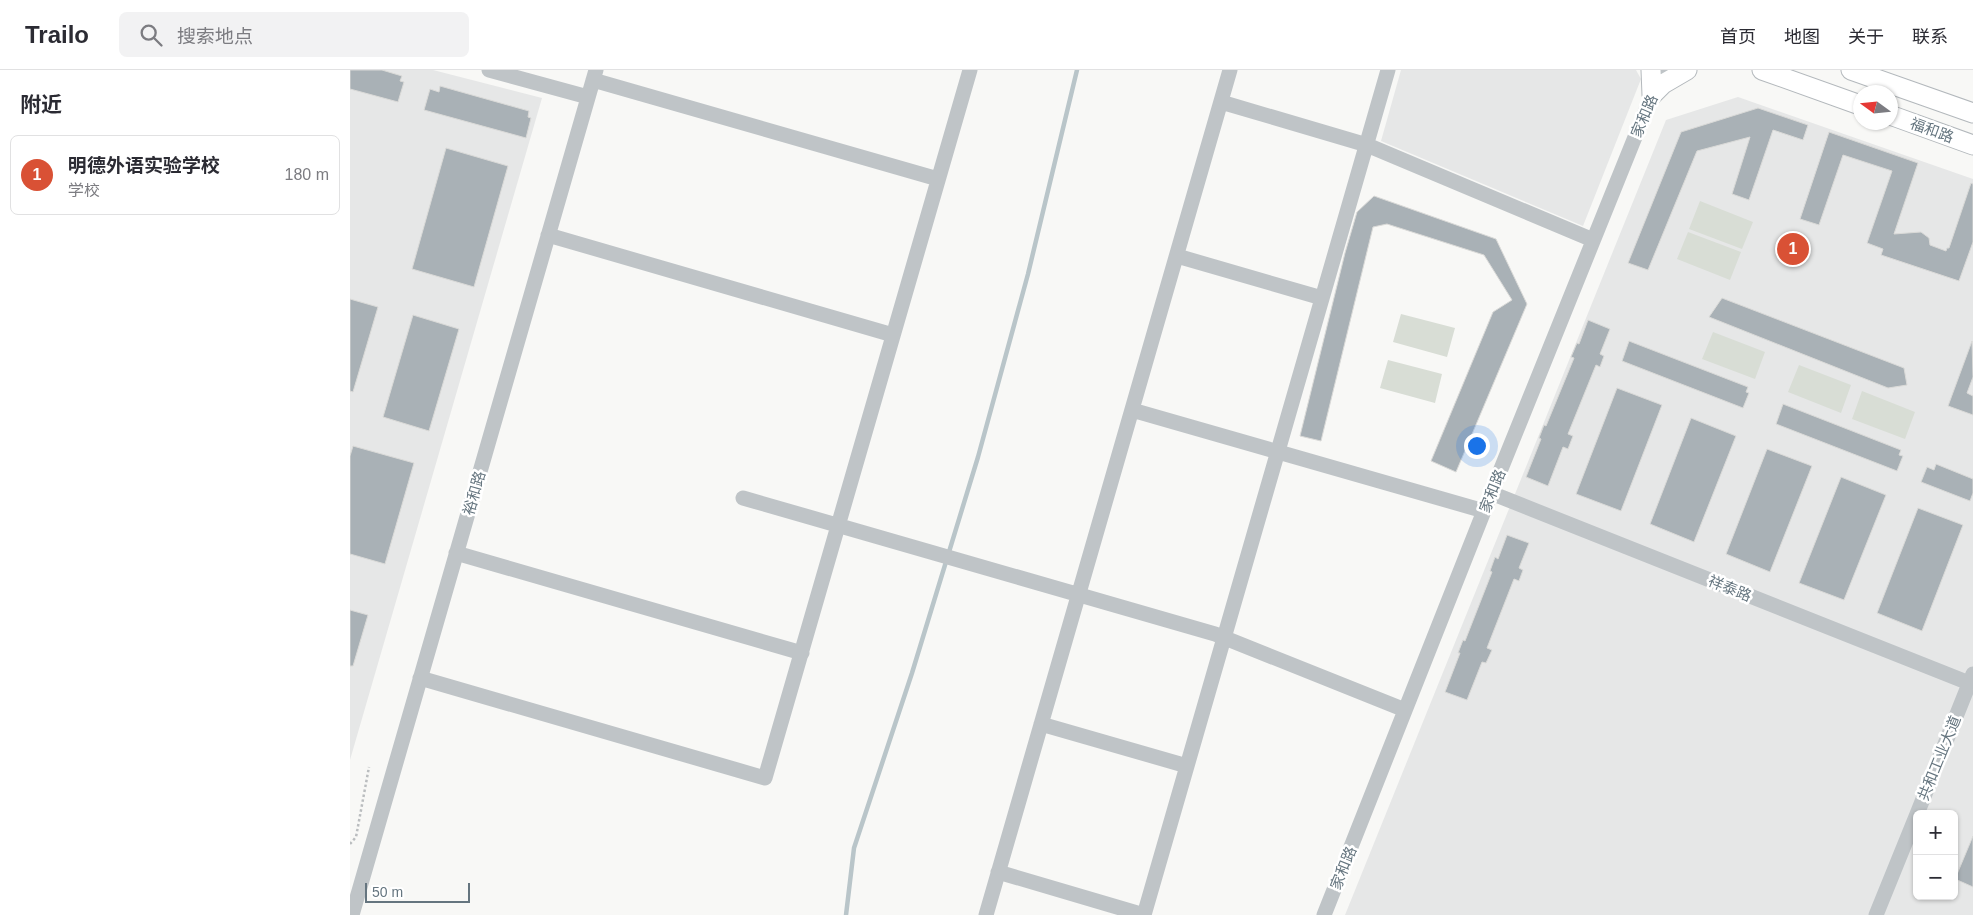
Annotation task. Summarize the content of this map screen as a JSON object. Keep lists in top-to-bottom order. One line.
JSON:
{"streets":{"main road":["福和路"],"street":["家和路","裕和路","祥泰路","共和工业大道"]},"crossings":[["家和路","祥泰路"],["祥泰路","共和工业大道"]],"scale_bar":"50 m","north":"left","page":{"header":"Trailo","search":"搜索地点","nav":["首页","地图","关于","联系"],"heading":"附近","list":[{"mark":"1","name":"明德外语实验学校","note":"学校","value":"180 m"}],"pins":"1","map_buttons":["+","−"],"scale":"50 m"}}
